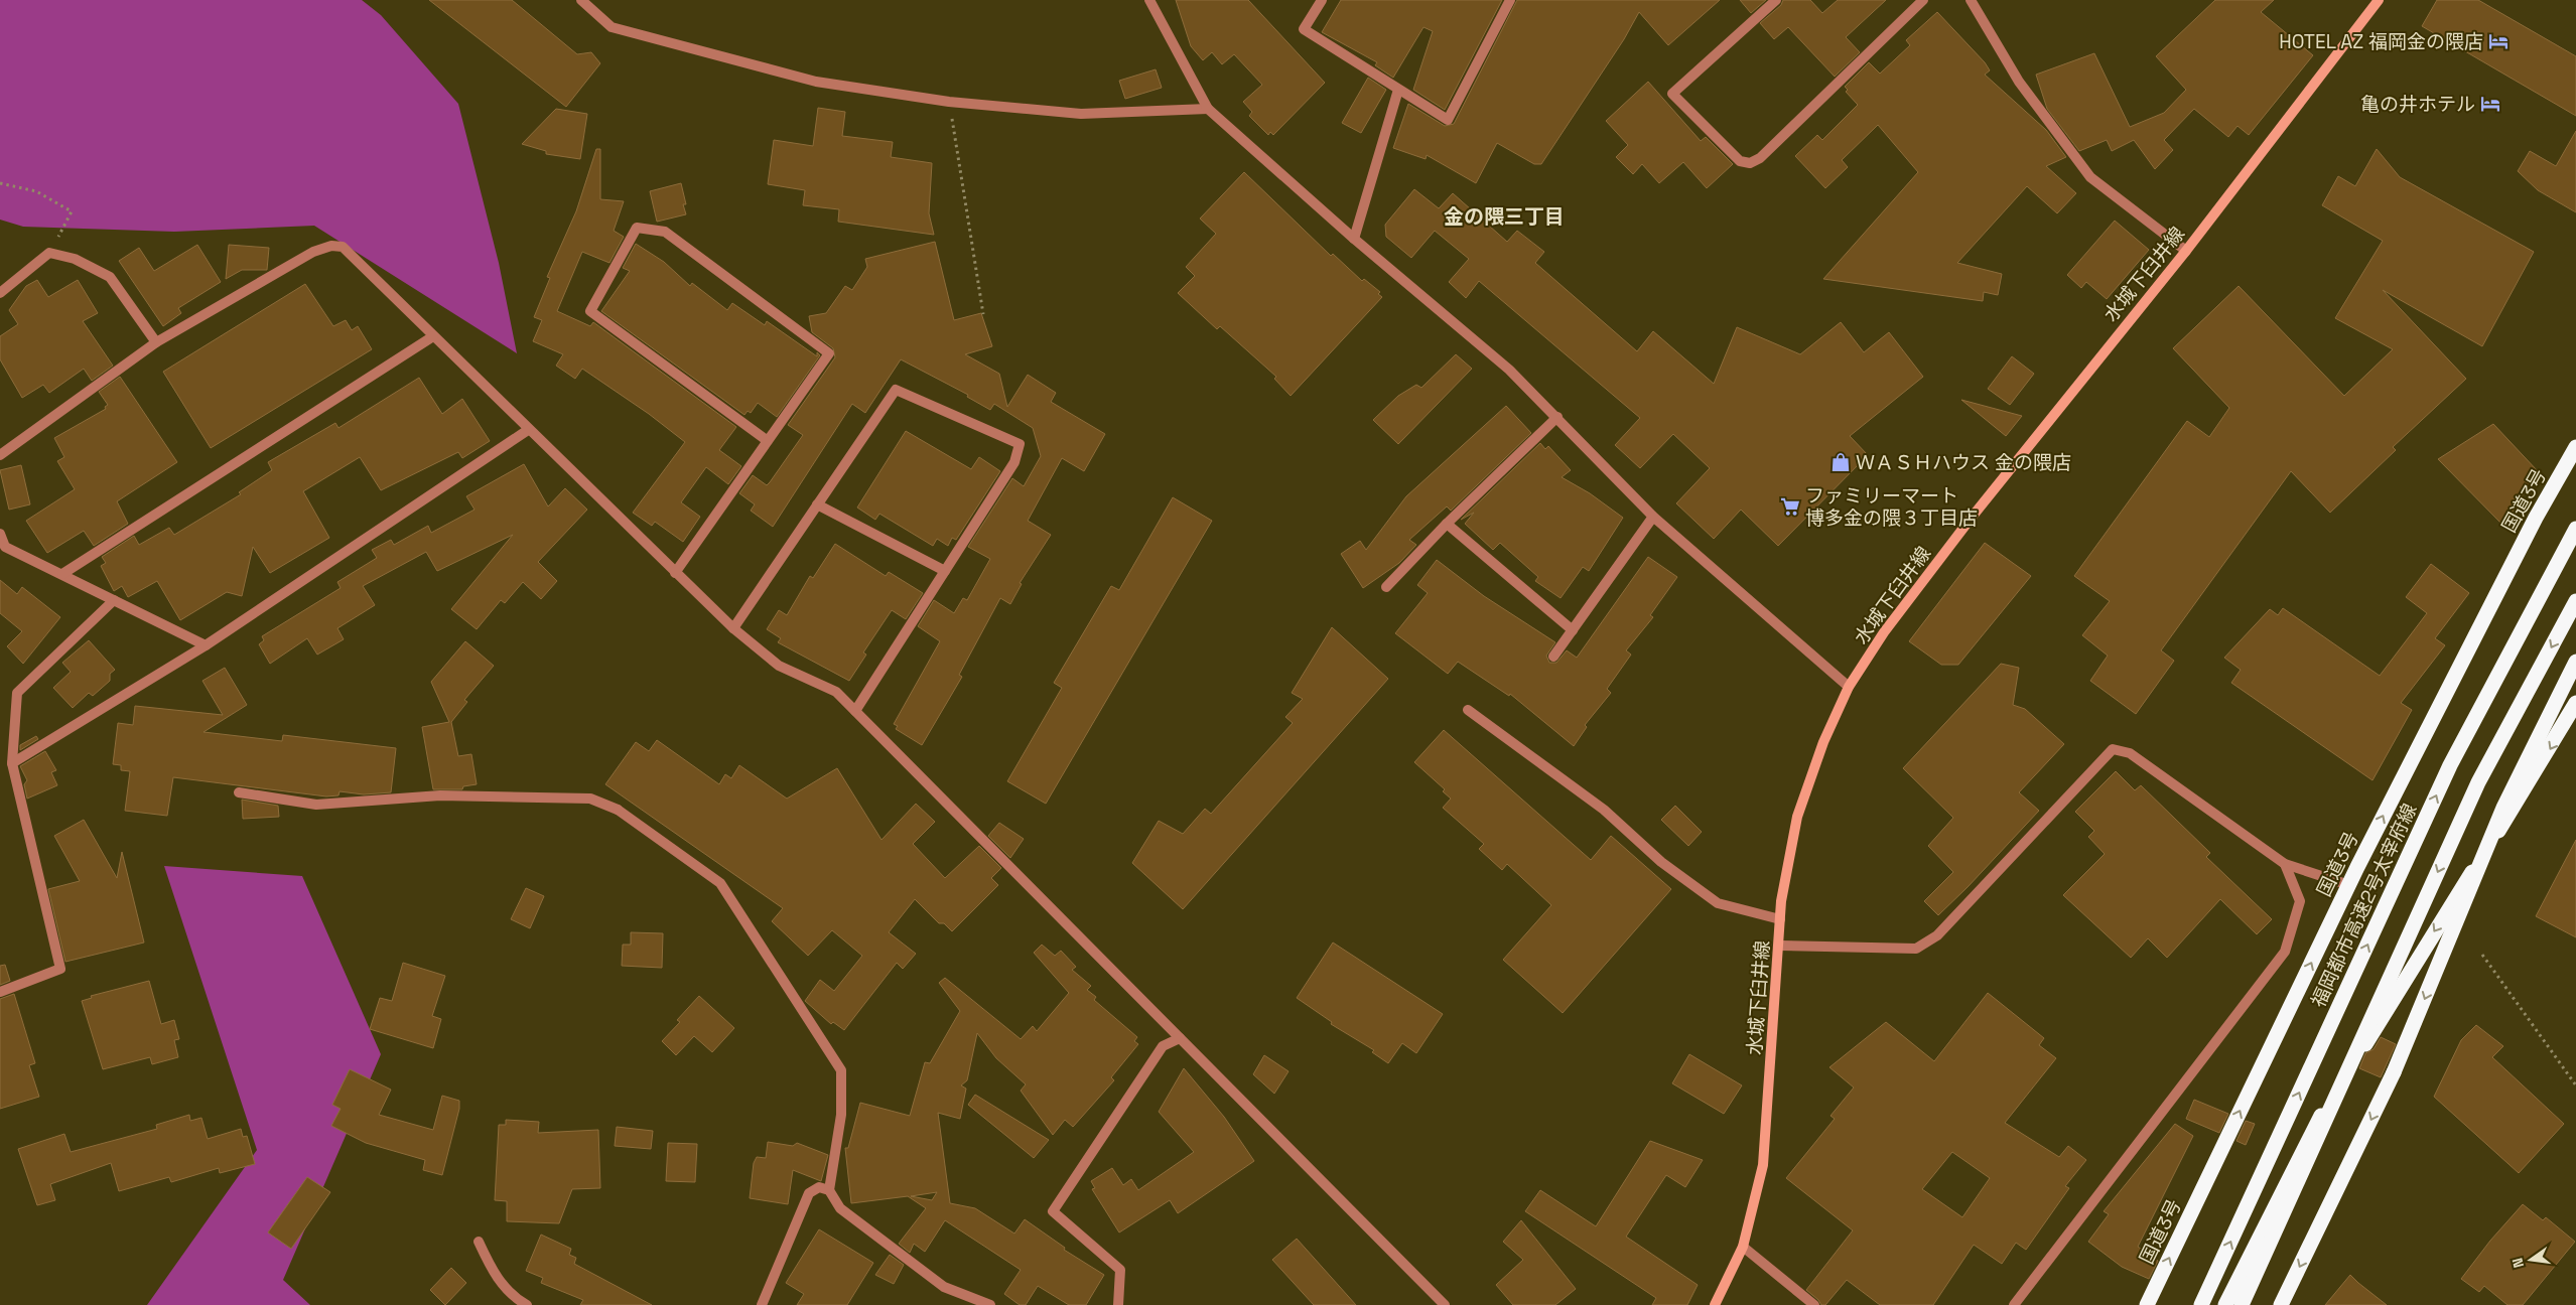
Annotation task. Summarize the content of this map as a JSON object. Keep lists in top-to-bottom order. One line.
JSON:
{"streets":{"highway":["国道3号","福岡都市高速2号太宰府線"],"main road":["水城下臼井線"]},"districts":["金の隈三丁目"],"places":{"hotel":["HOTEL AZ 福岡金の隈店","亀の井ホテル"],"shop":["ＷＡＳＨハウス 金の隈店"],"supermarket":["ファミリーマート 博多金の隈３丁目店"]},"north":"left"}
